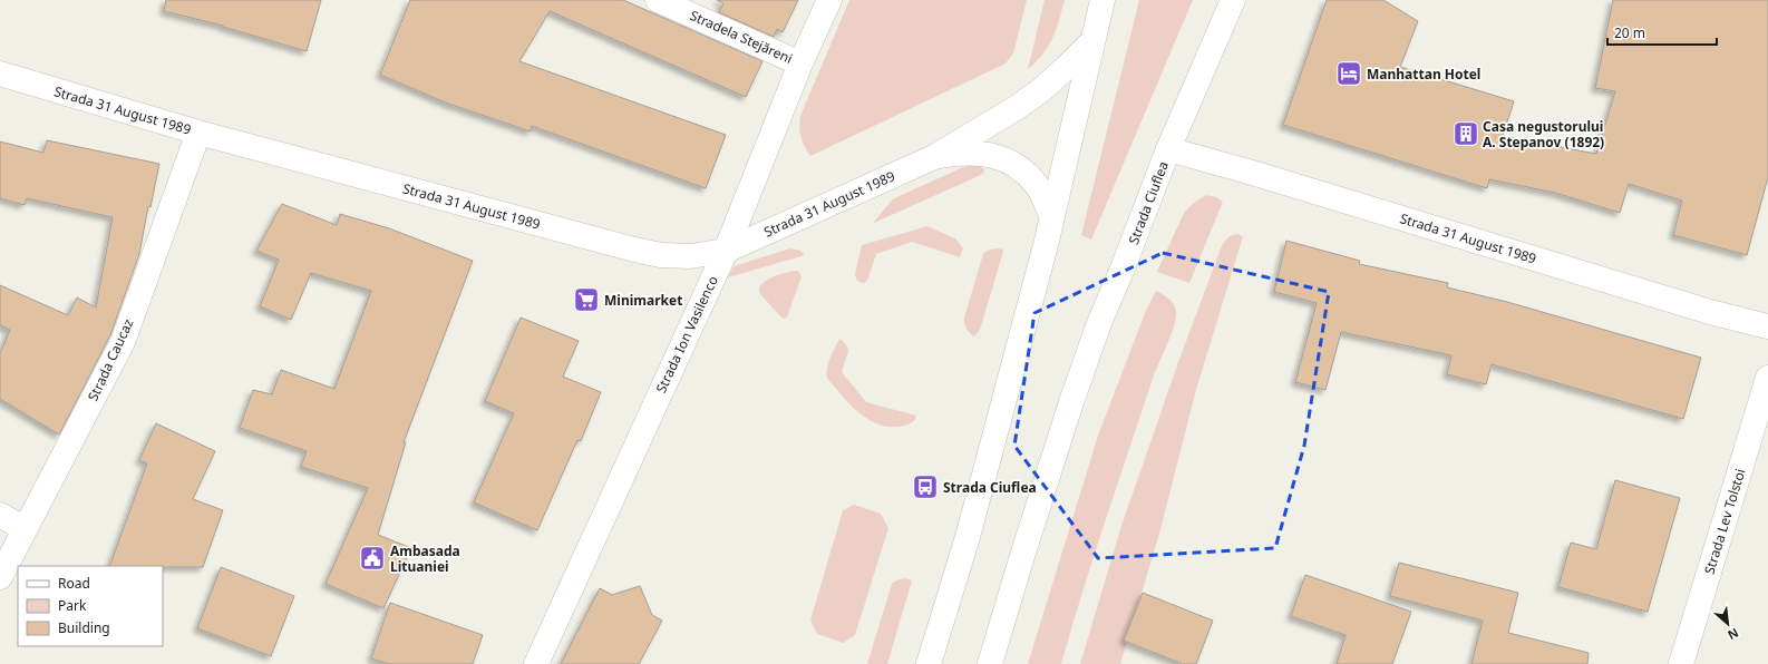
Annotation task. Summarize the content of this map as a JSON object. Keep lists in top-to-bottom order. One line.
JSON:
{"streets":{"main road":["Stradela Stejăreni","Strada 31 August 1989","Strada Ciuflea","Strada Ion Vasilenco","Strada Caucaz","Strada Lev Tolstoi"]},"crossings":[["Stradela Stejăreni","Strada Ion Vasilenco"],["Strada 31 August 1989","Strada Ciuflea"],["Strada 31 August 1989","Strada Ion Vasilenco"],["Strada 31 August 1989","Strada Caucaz"]],"places":{"hotel":["Manhattan Hotel"],"building":["Casa negustorului A. Stepanov (1892)"],"supermarket":["Minimarket"],"bus stop":["Strada Ciuflea"],"public building":["Ambasada Lituaniei"]},"legend":["Road","Park","Building"],"scale_bar":"20 m","north":"bottom right"}
